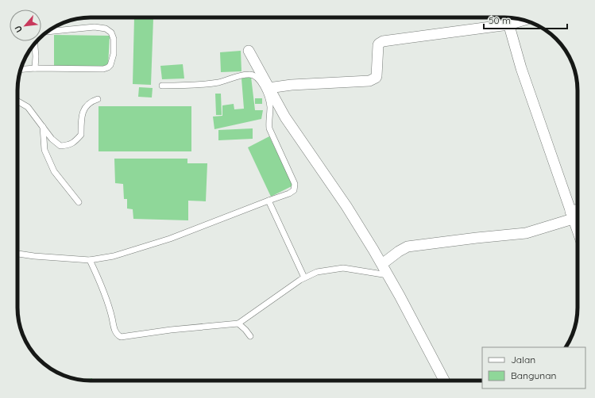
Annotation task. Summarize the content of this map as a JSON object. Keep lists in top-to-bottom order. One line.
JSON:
{"legend":["Jalan","Bangunan"],"scale_bar":"50 m","north":"bottom left"}
